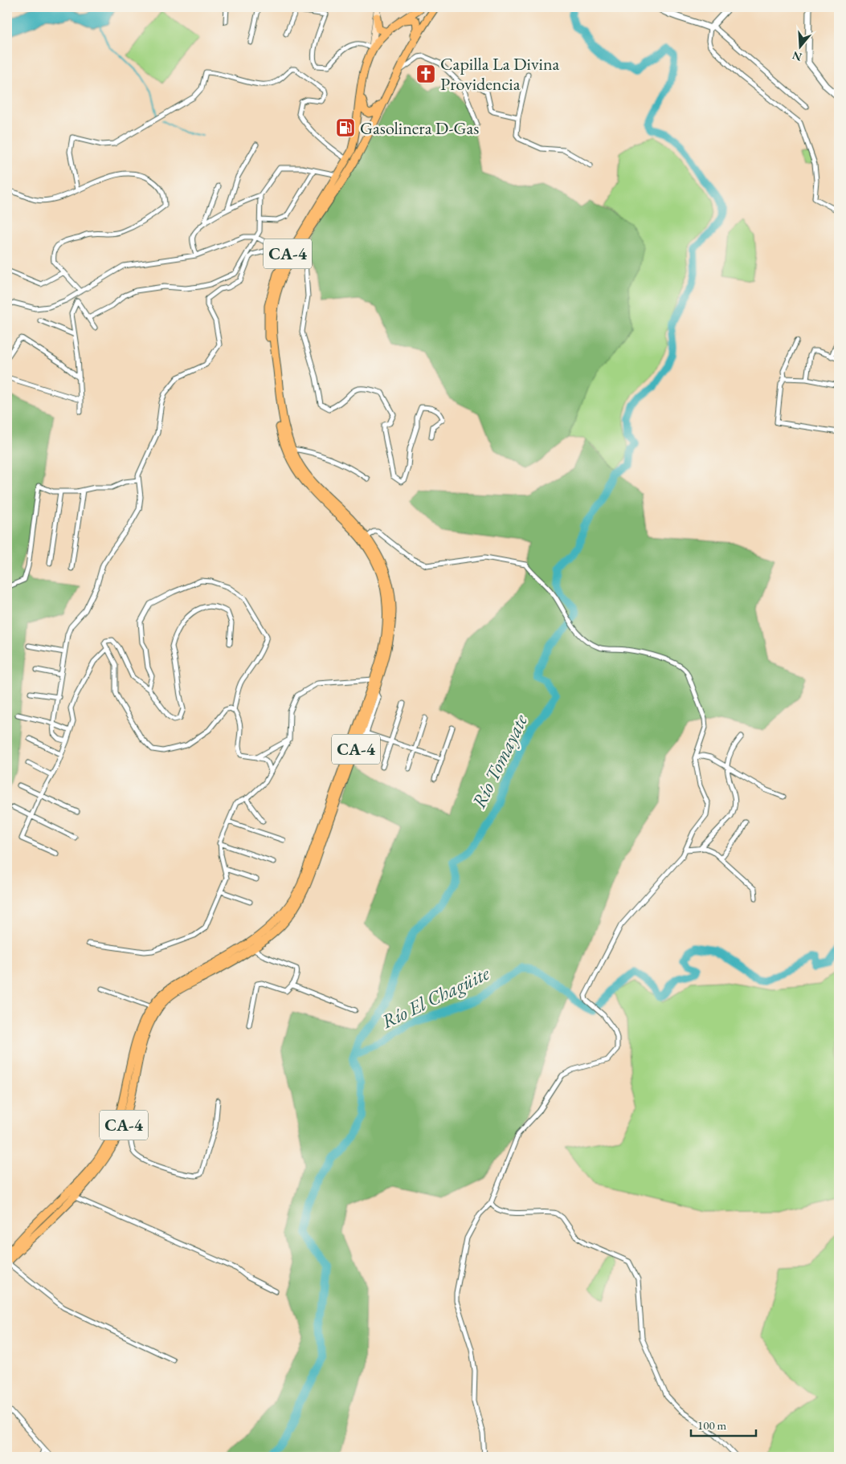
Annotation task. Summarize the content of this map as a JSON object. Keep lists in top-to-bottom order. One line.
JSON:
{"streets":{"main road":["CA-4"]},"water":["Río Tomayate","Río El Chagüite"],"places":{"church":["Capilla La Divina Providencia"],"fuel station":["Gasolinera D-Gas"]},"scale_bar":"100 m","north":"bottom"}
